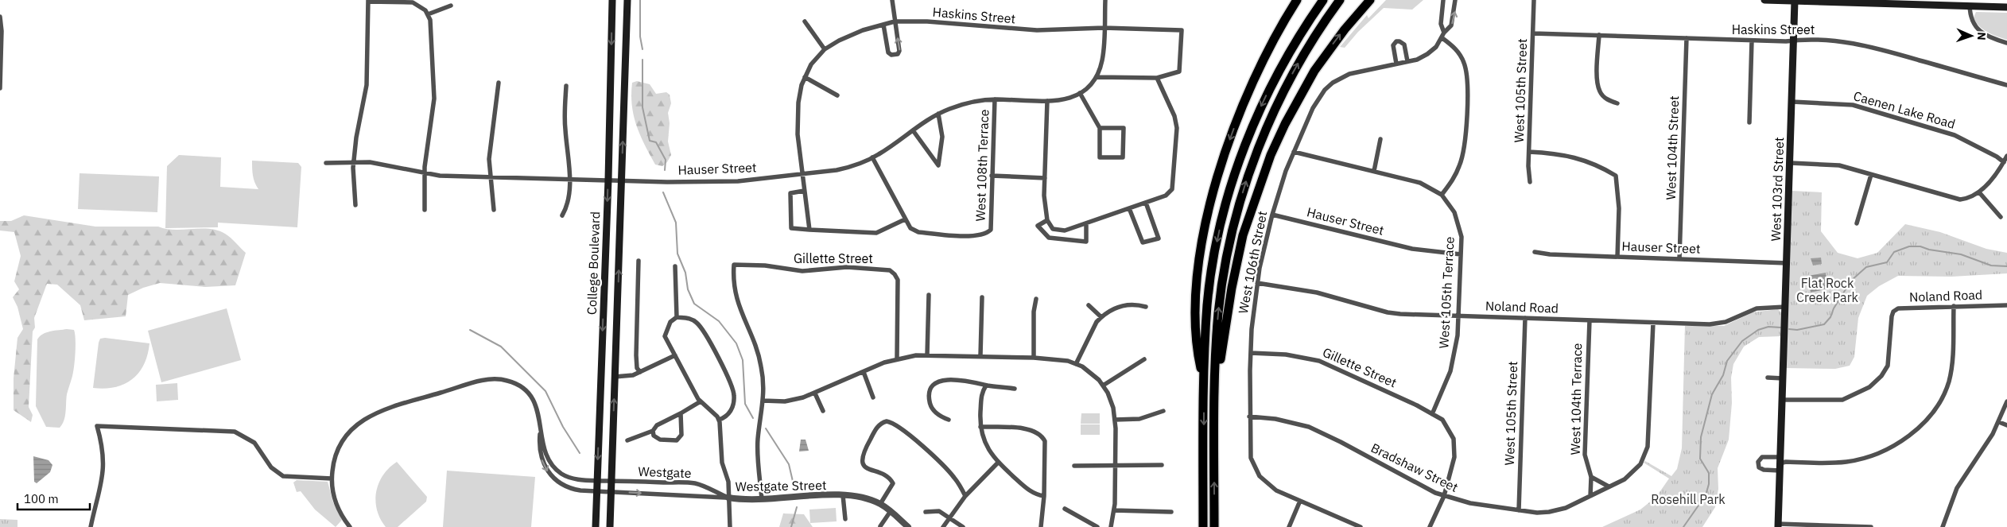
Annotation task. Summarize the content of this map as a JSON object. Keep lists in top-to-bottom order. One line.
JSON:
{"streets":{"main road":["West 103rd Street","College Boulevard"],"street":["Haskins Street","West 105th Street","Caenen Lake Road","West 104th Street","West 108th Terrace","Hauser Street","Gillette Street","West 106th Street","West 105th Terrace","Noland Road","West 104th Terrace","Bradshaw Street","Westgate","Westgate Street"]},"crossings":[["Haskins Street","West 105th Street"],["Haskins Street","West 104th Street"],["Haskins Street","Hauser Street"],["Haskins Street","West 103rd Street"],["West 105th Street","Noland Road"],["West 105th Street","Bradshaw Street"],["Caenen Lake Road","West 103rd Street"],["West 104th Street","Hauser Street"],["West 108th Terrace","Hauser Street"],["Hauser Street","West 103rd Street"],["Hauser Street","West 106th Street"],["Hauser Street","College Boulevard"],["Hauser Street","West 105th Terrace"],["West 103rd Street","Noland Road"],["Gillette Street","West 106th Street"],["Gillette Street","West 105th Terrace"],["West 106th Street","Noland Road"],["West 106th Street","Bradshaw Street"],["College Boulevard","Westgate"],["College Boulevard","Westgate Street"],["West 105th Terrace","Noland Road"],["Noland Road","West 104th Terrace"],["Noland Road","Bradshaw Street"],["West 104th Terrace","Bradshaw Street"],["Westgate","Westgate Street"]],"one_way":["Westgate Street"],"parks":["Flat Rock Creek Park","Rosehill Park"],"scale_bar":"100 m","north":"right"}
